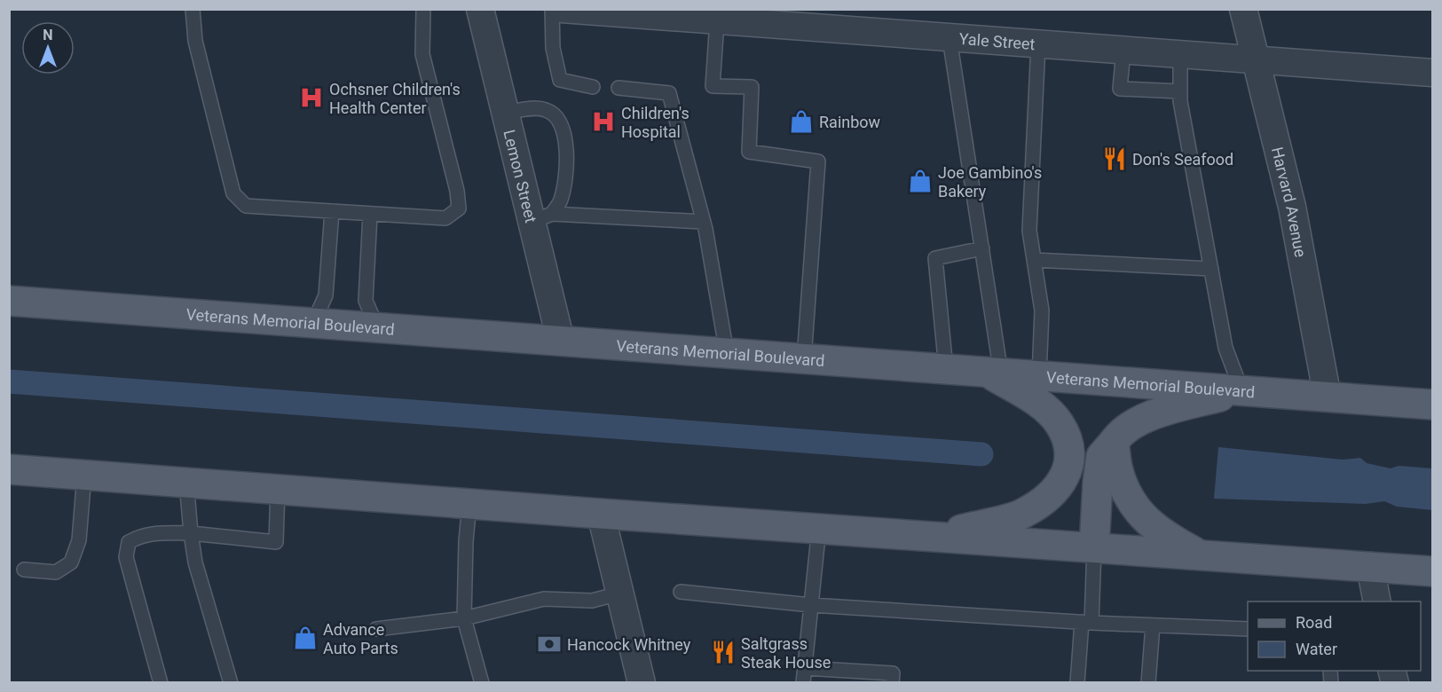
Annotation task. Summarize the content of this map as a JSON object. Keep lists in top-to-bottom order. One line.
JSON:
{"streets":{"main road":["Veterans Memorial Boulevard"],"street":["Yale Street","Lemon Street","Harvard Avenue"]},"crossings":[["Yale Street","Harvard Avenue"],["Lemon Street","Veterans Memorial Boulevard"],["Harvard Avenue","Veterans Memorial Boulevard"]],"places":{"hospital":["Ochsner Children's Health Center","Children's Hospital"],"shop":["Rainbow","Joe Gambino's Bakery","Advance Auto Parts"],"restaurant":["Don's Seafood","Saltgrass Steak House"],"bank":["Hancock Whitney"]},"legend":["Road","Water"],"north":"top"}
